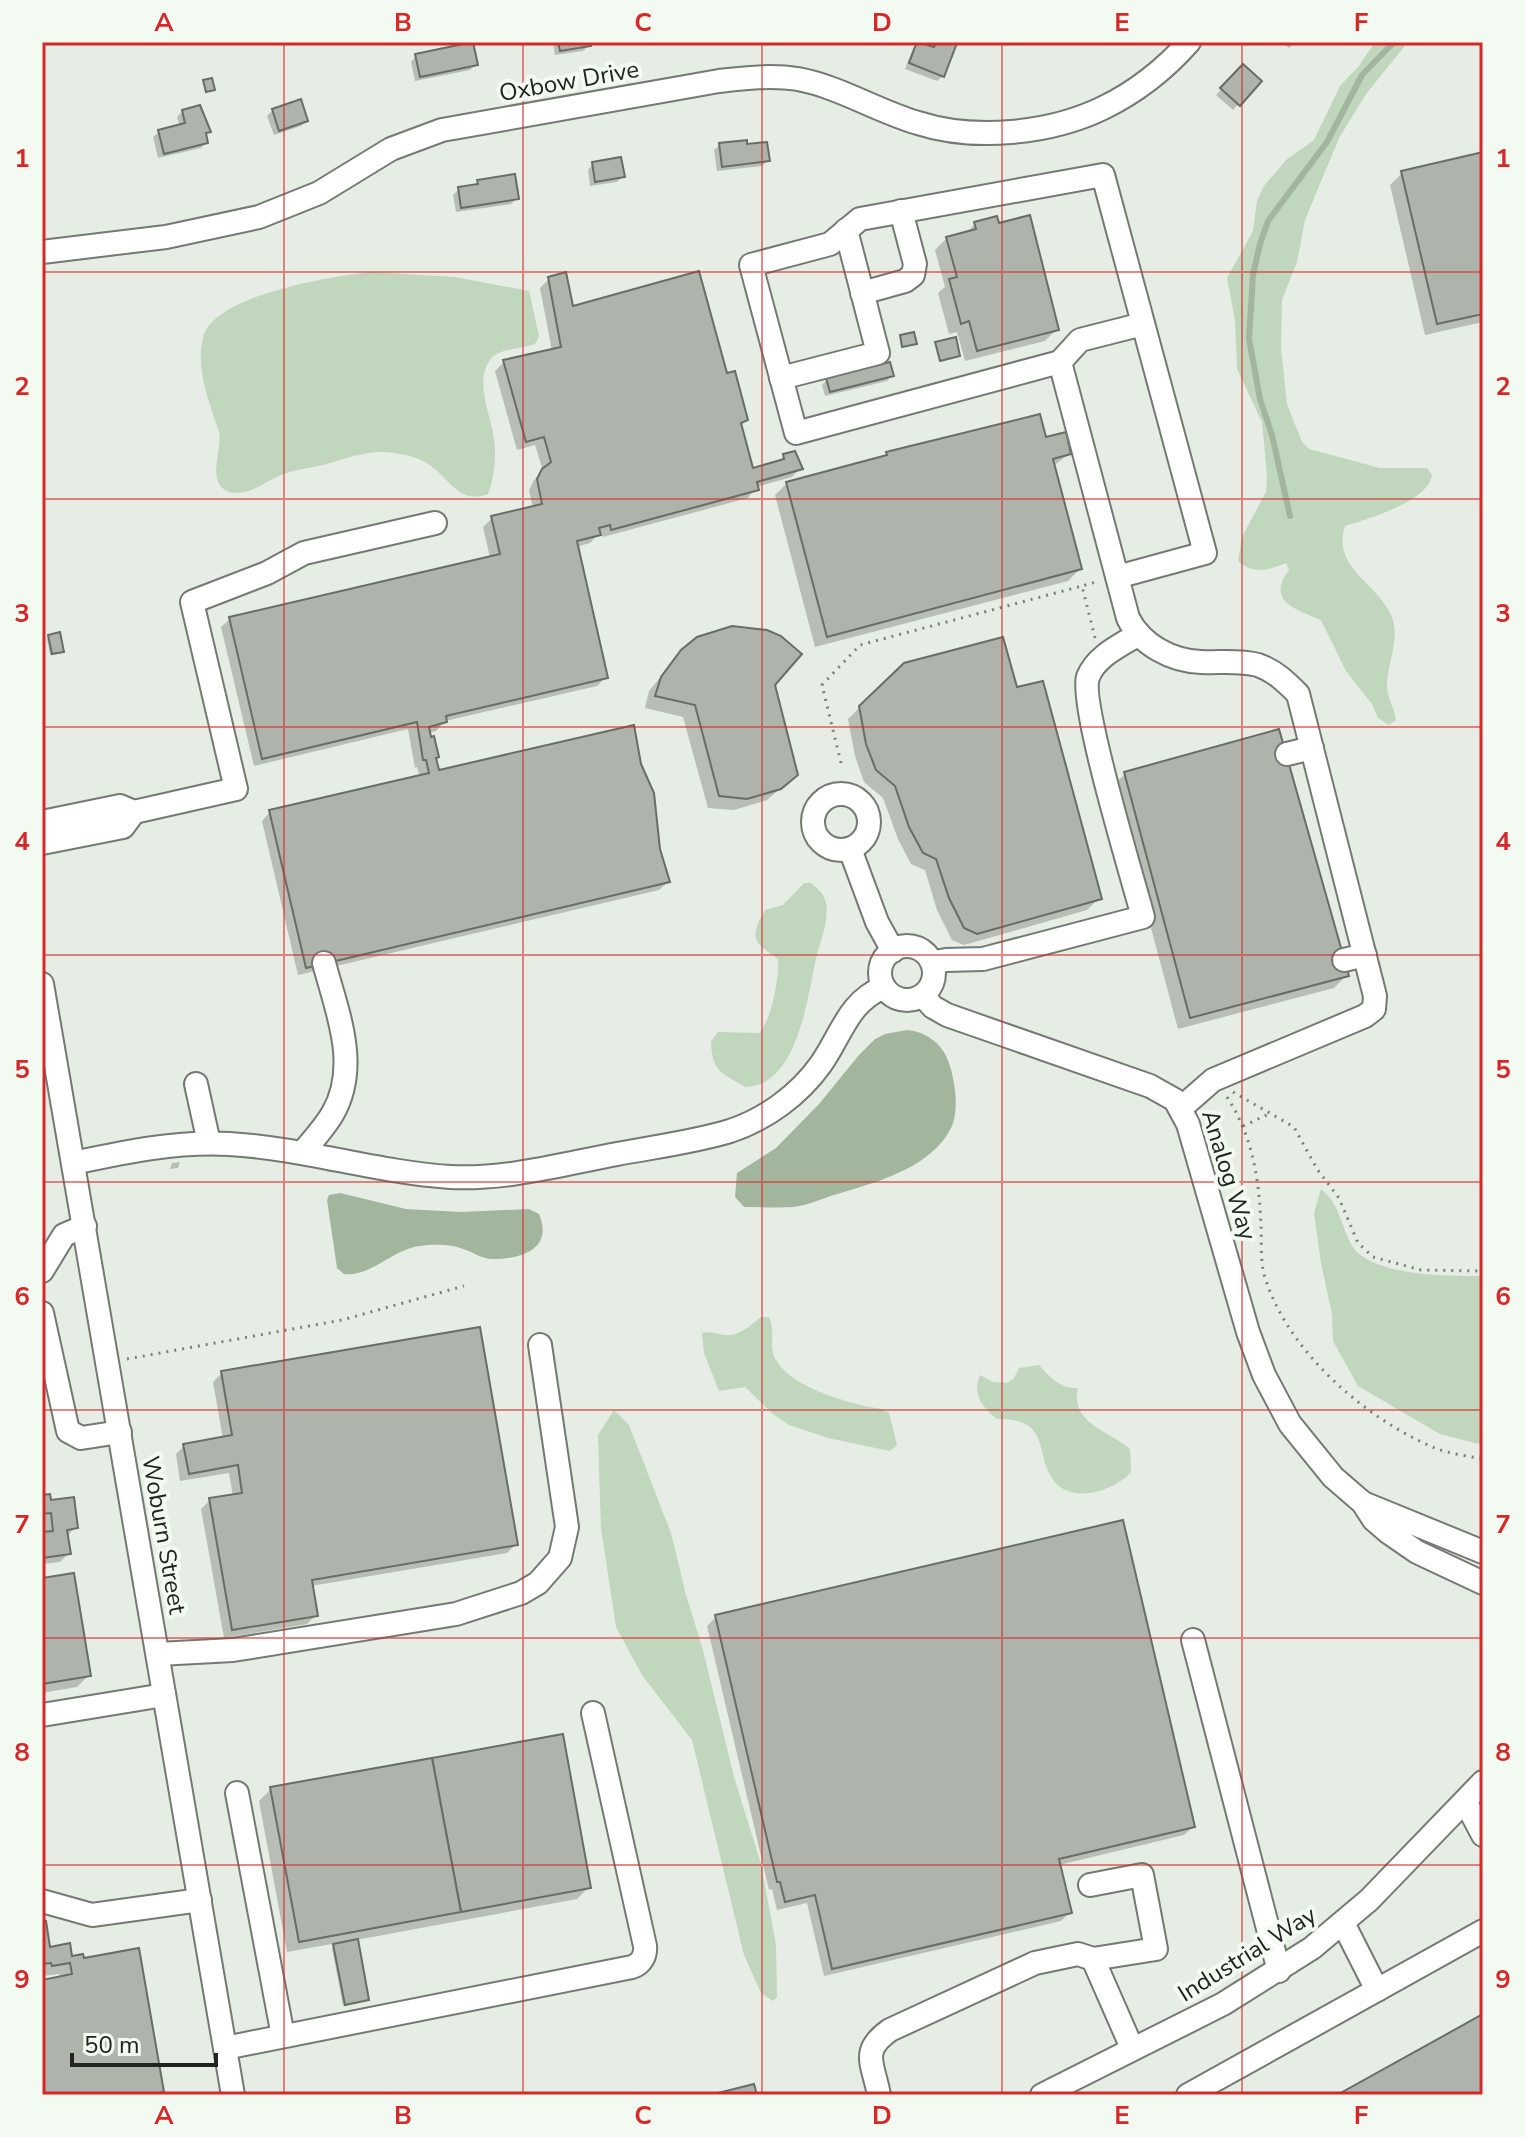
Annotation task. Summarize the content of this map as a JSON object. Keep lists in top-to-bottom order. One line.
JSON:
{"streets":{"street":["Oxbow Drive","Analog Way","Woburn Street","Industrial Way"]},"scale_bar":"50 m","grid":{"columns":["A","B","C","D","E","F"],"rows":["1","2","3","4","5","6","7","8","9"]}}
